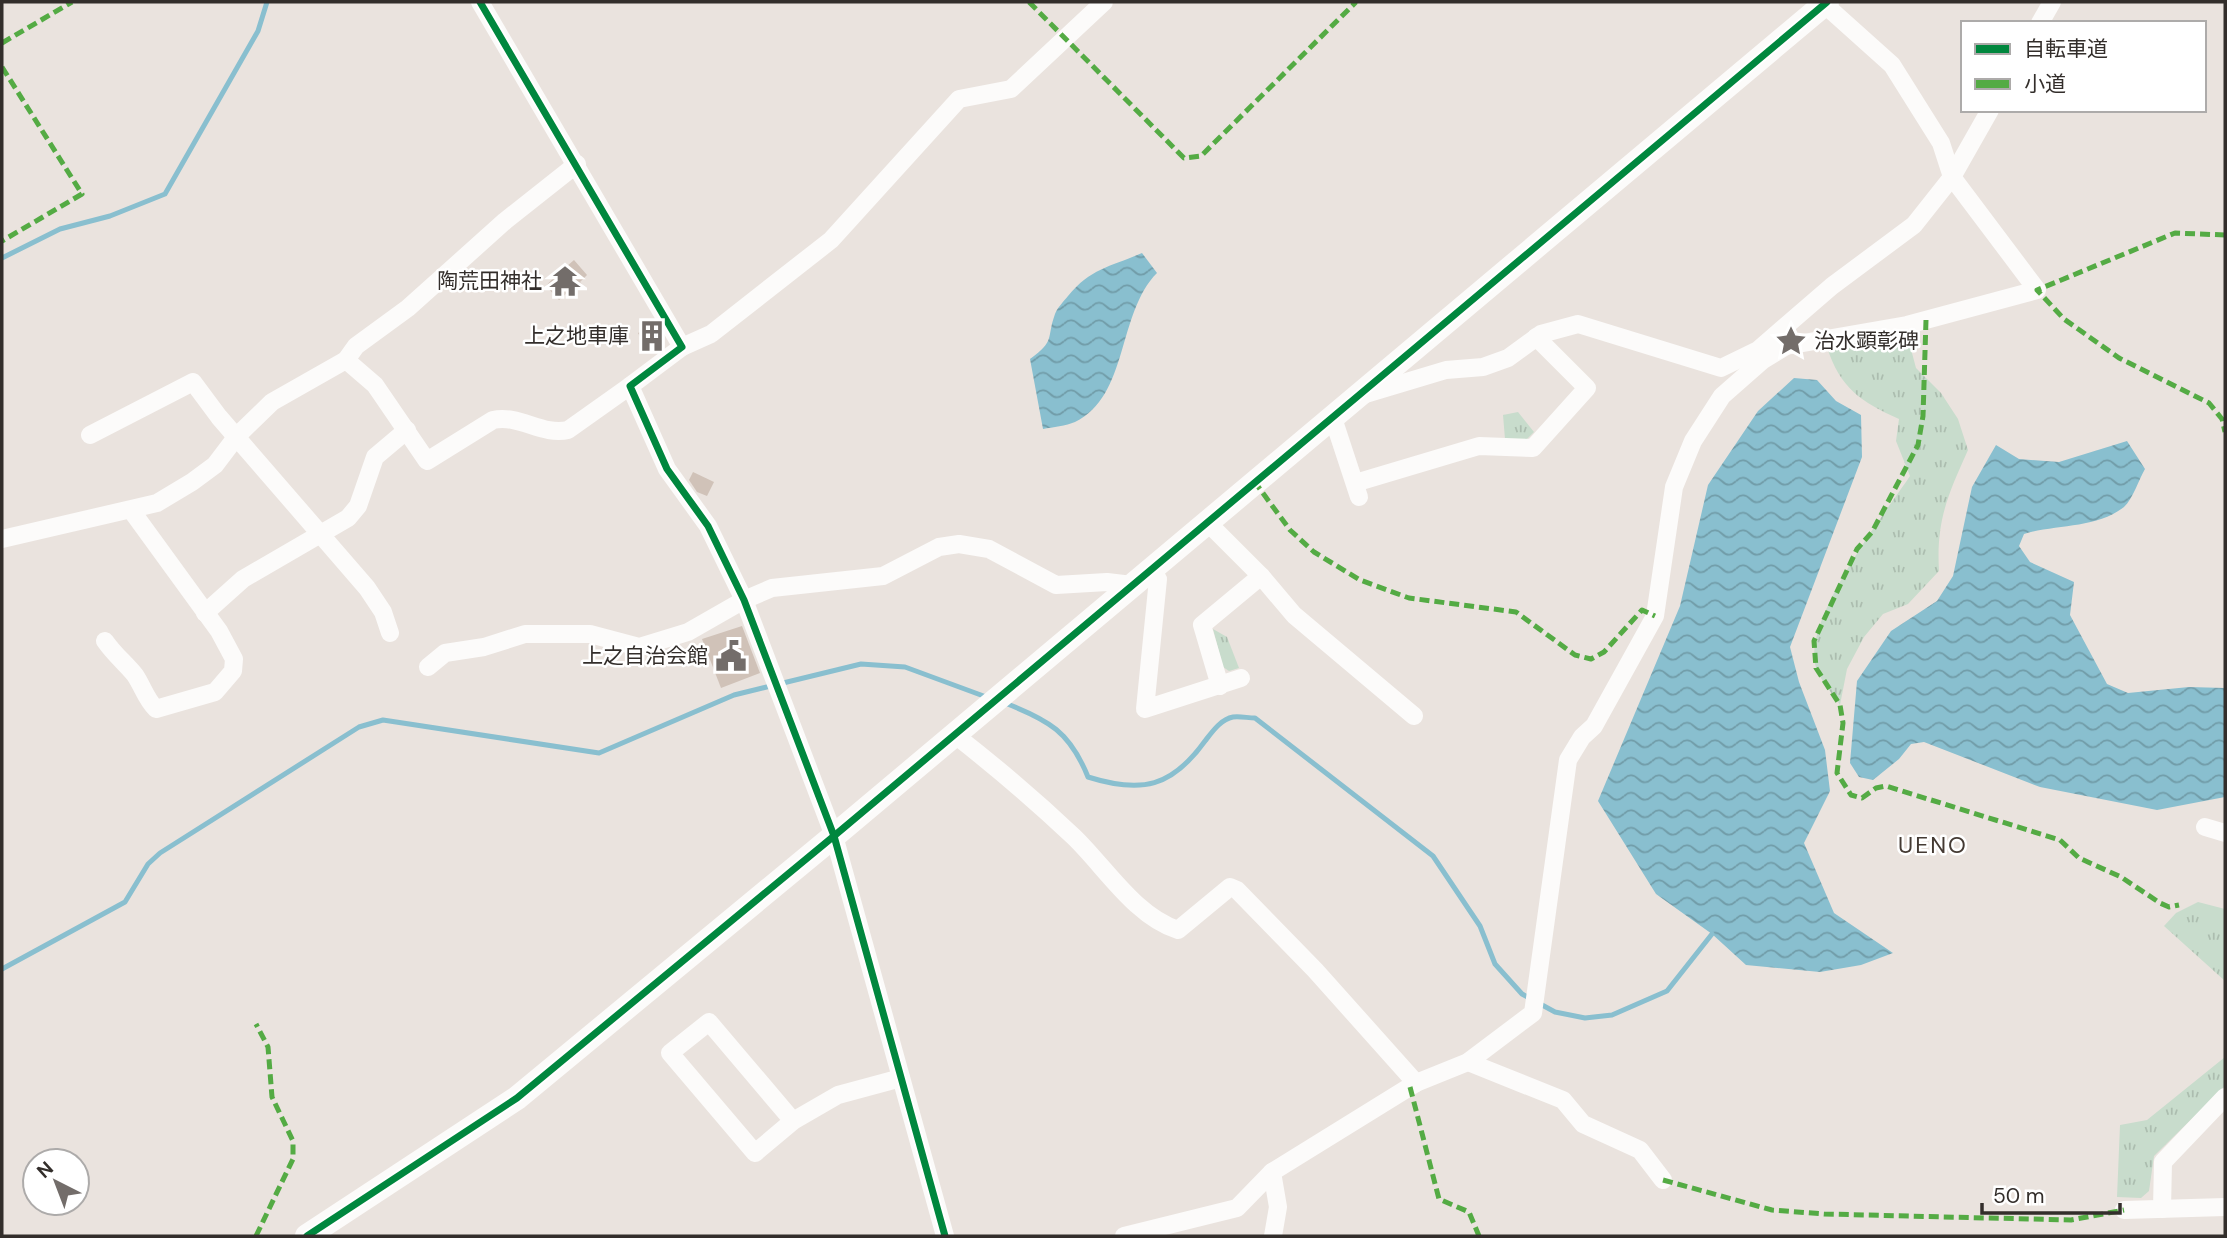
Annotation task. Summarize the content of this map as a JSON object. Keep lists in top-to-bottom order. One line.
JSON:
{"districts":["UENO"],"places":{"temple":["陶荒田神社"],"building":["上之地車庫"],"place":["治水顕彰碑"],"public building":["上之自治会館"]},"legend":["自転車道","小道"],"scale_bar":"50 m","north":"top left"}
